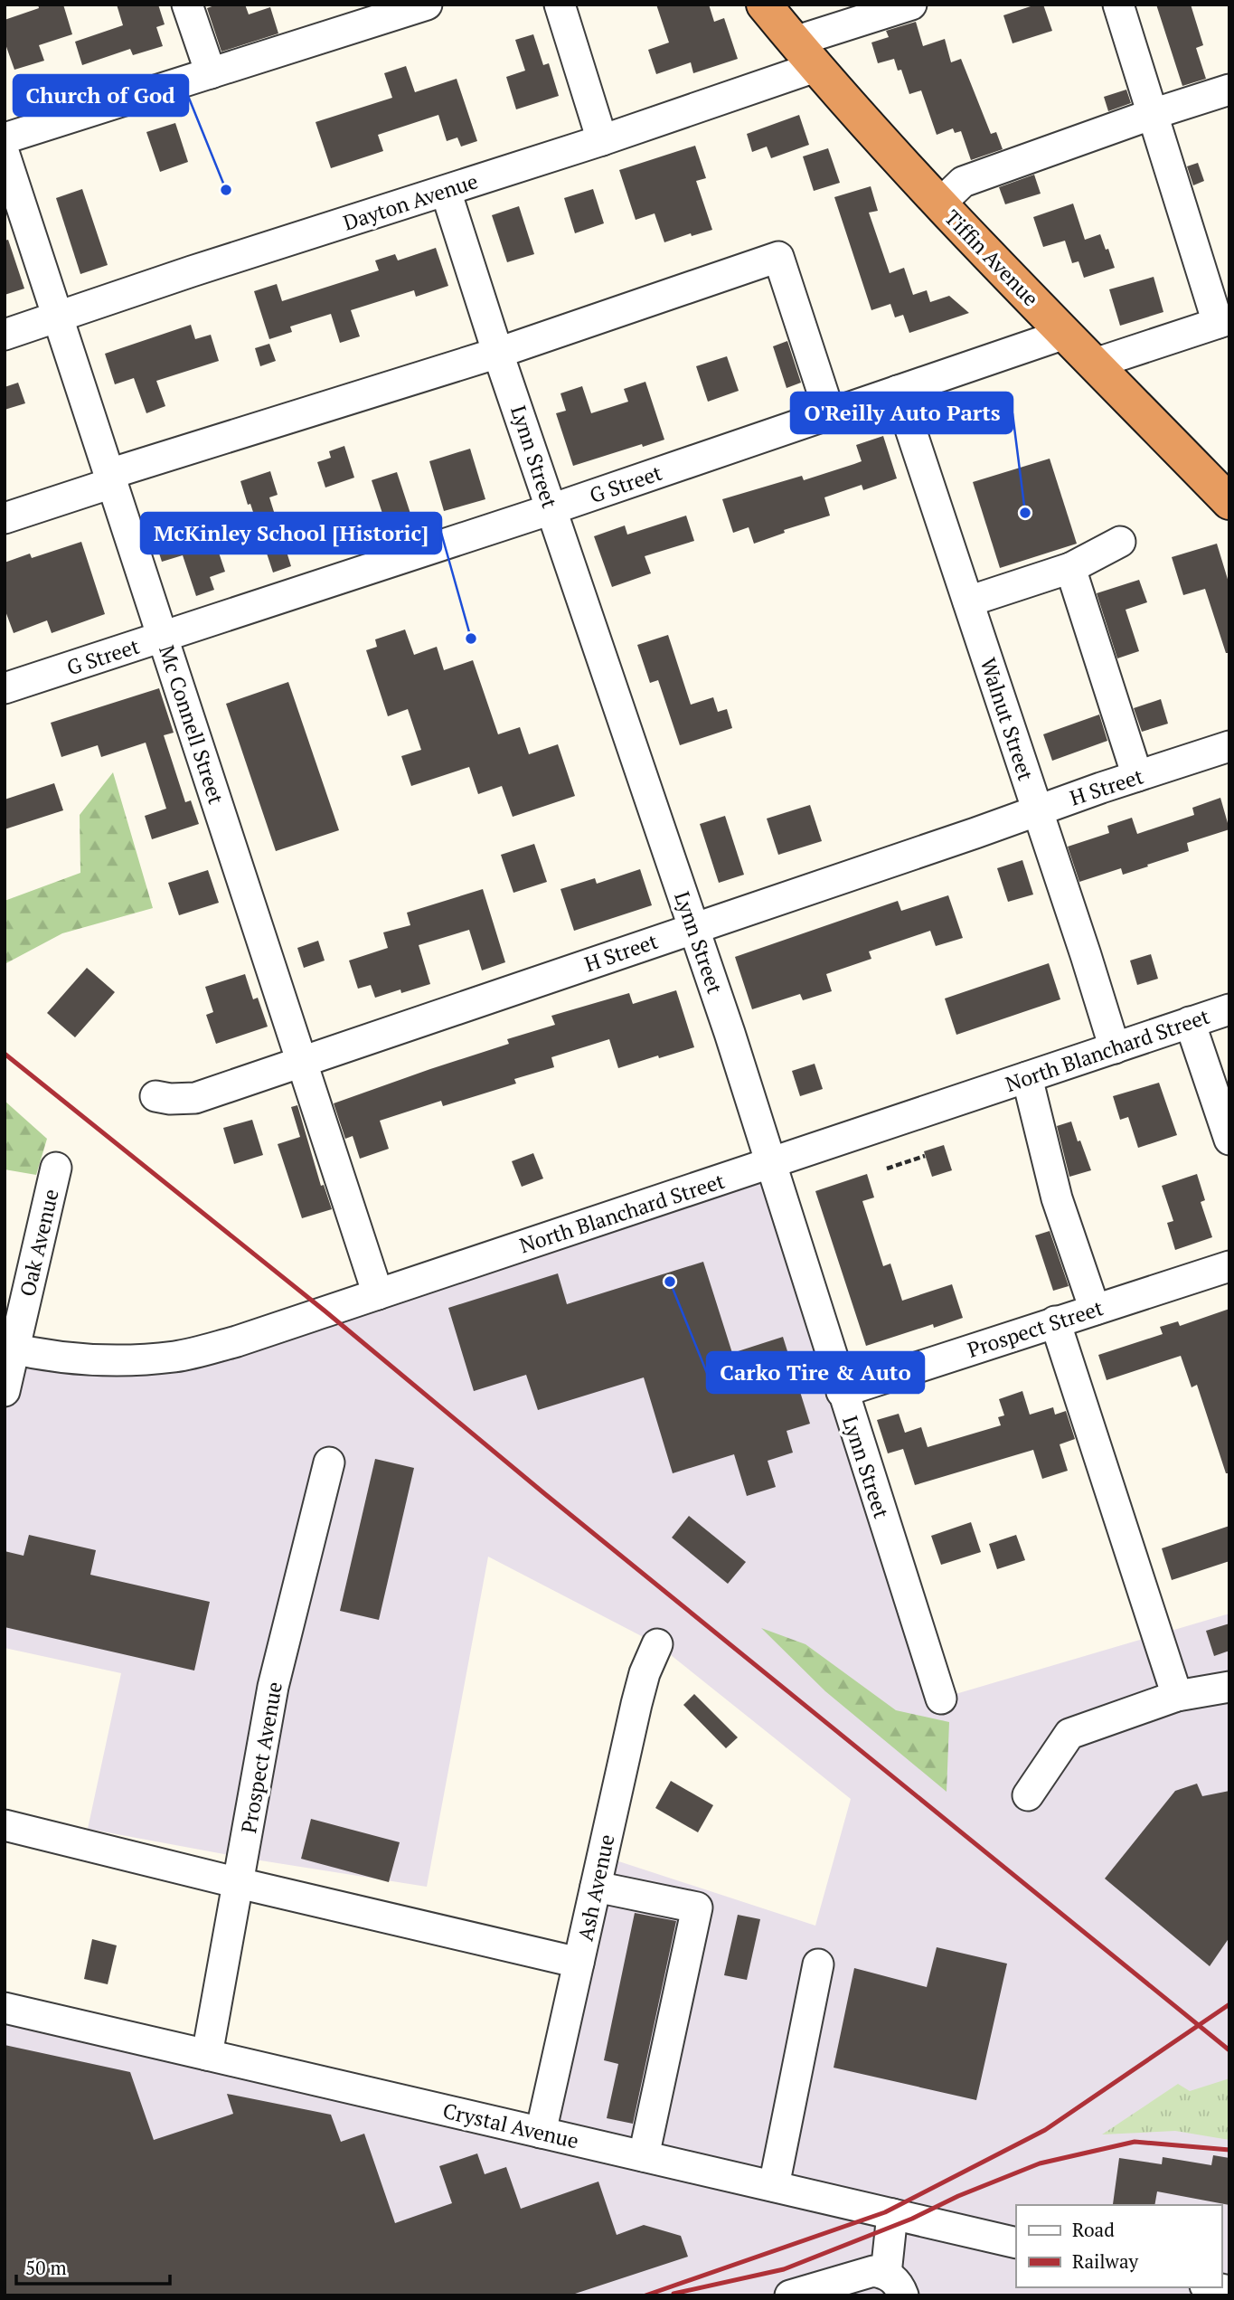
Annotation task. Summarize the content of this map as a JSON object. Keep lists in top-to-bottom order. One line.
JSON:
{"streets":{"highway":["Tiffin Avenue"],"street":["Dayton Avenue","Lynn Street","G Street","Walnut Street","Mc Connell Street","H Street","North Blanchard Street","Oak Avenue","Prospect Street","Prospect Avenue","Ash Avenue","Crystal Avenue"]},"crossings":[["Dayton Avenue","Tiffin Avenue"],["Dayton Avenue","Lynn Street"],["Dayton Avenue","Mc Connell Street"],["Tiffin Avenue","G Street"],["Lynn Street","G Street"],["Lynn Street","H Street"],["Lynn Street","North Blanchard Street"],["Lynn Street","Prospect Street"],["G Street","Walnut Street"],["G Street","Mc Connell Street"],["Walnut Street","H Street"],["Walnut Street","North Blanchard Street"],["Mc Connell Street","H Street"],["Mc Connell Street","North Blanchard Street"],["North Blanchard Street","Oak Avenue"],["Prospect Avenue","Crystal Avenue"],["Ash Avenue","Crystal Avenue"]],"places":["Church of God","O'Reilly Auto Parts","McKinley School [Historic]","Carko Tire & Auto"],"legend":["Road","Railway"],"scale_bar":"50 m"}
